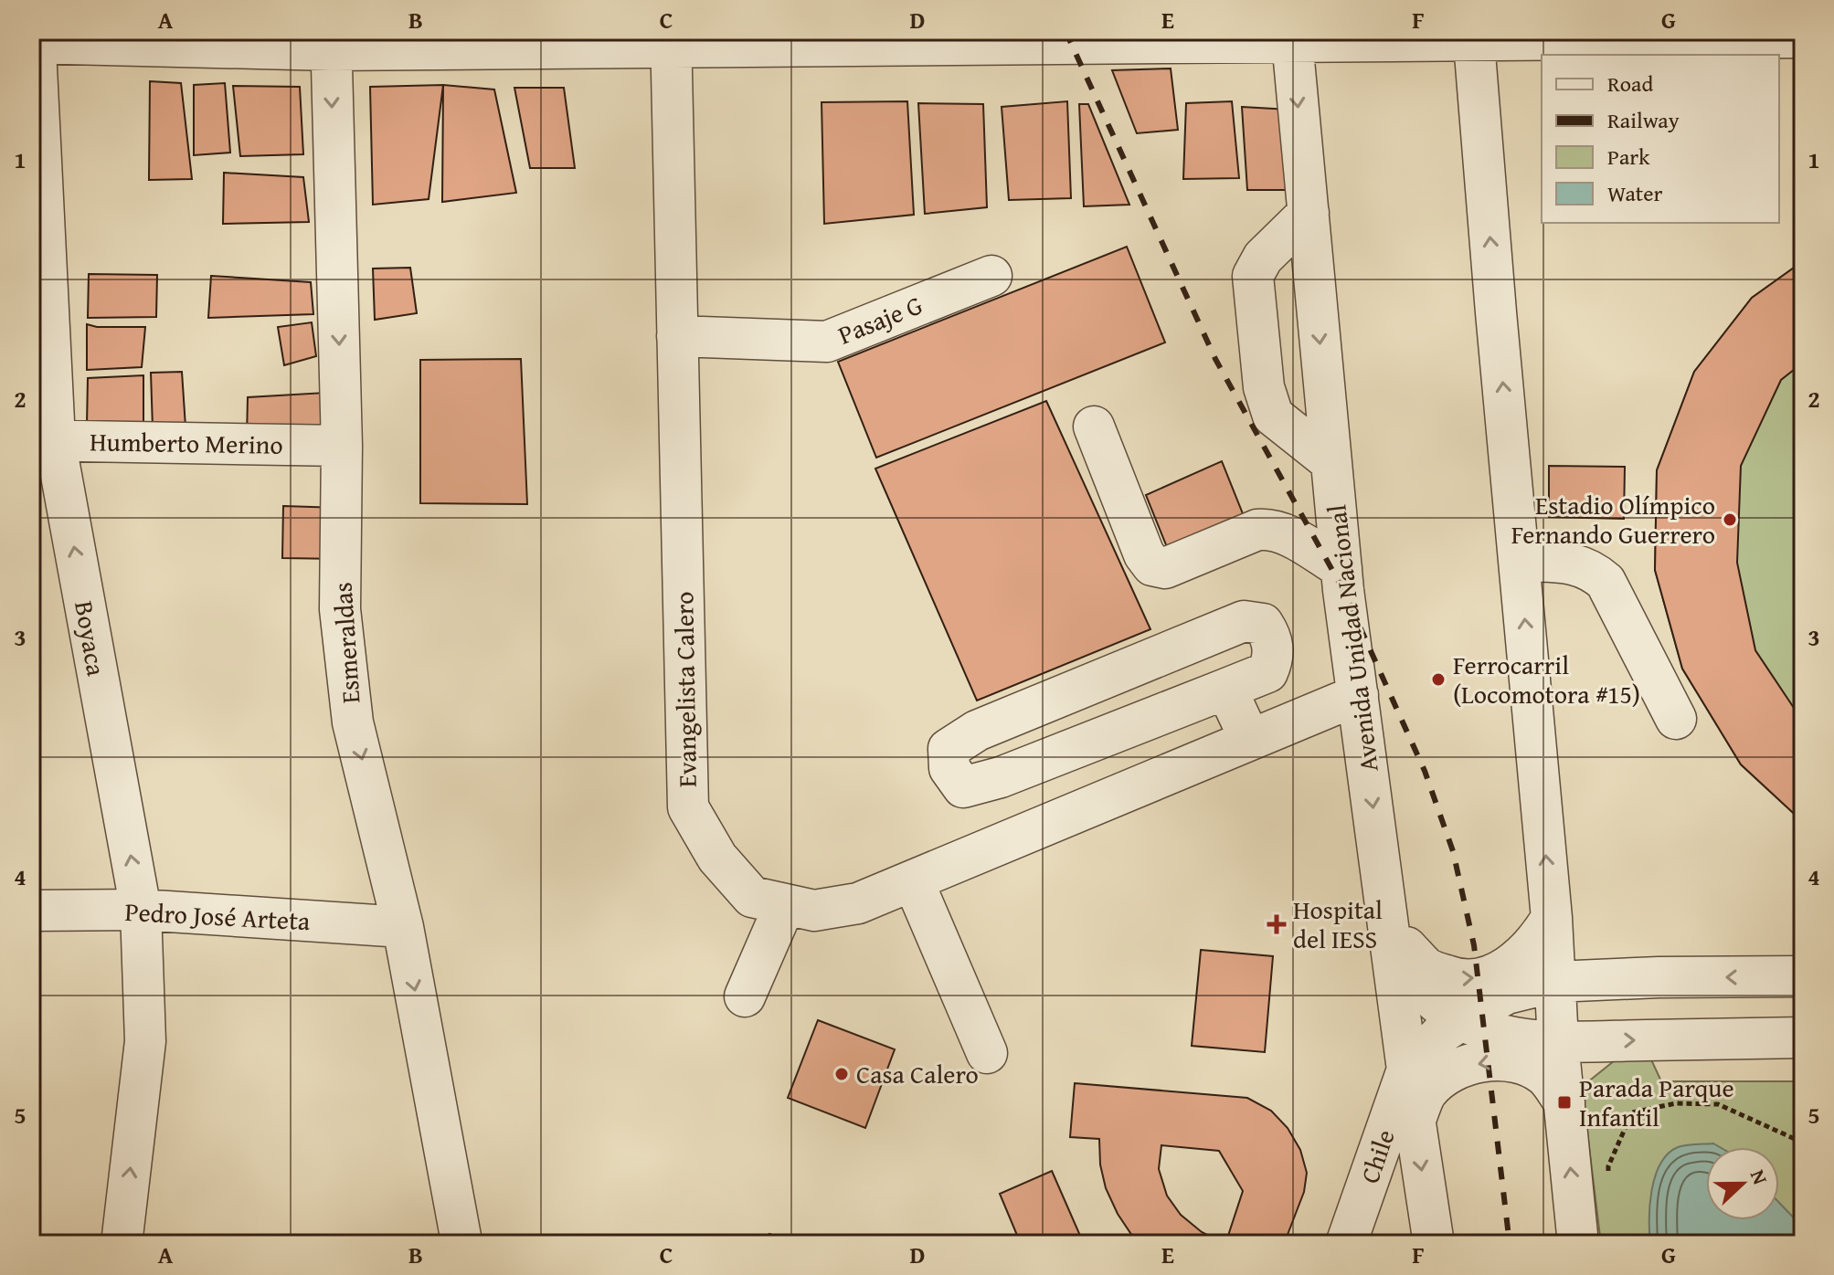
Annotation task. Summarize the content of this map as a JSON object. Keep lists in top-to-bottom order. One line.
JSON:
{"streets":{"street":["Pasaje G","Humberto Merino","Boyaca","Avenida Unidad Nacional","Esmeraldas","Evangelista Calero","Pedro José Arteta","Chile"]},"crossings":[["Pasaje G","Evangelista Calero"],["Humberto Merino","Boyaca"],["Humberto Merino","Esmeraldas"],["Boyaca","Pedro José Arteta"],["Avenida Unidad Nacional","Evangelista Calero"],["Avenida Unidad Nacional","Chile"],["Esmeraldas","Pedro José Arteta"]],"one_way":["Boyaca","Esmeraldas"],"places":{"other":["Estadio Olímpico Fernando Guerrero","Ferrocarril (Locomotora #15)","Casa Calero"],"health":["Hospital del IESS"],"transit":["Parada Parque Infantil"]},"legend":["Road","Railway","Park","Water"],"north":"right","grid":{"columns":["A","B","C","D","E","F","G"],"rows":["1","2","3","4","5"]}}
